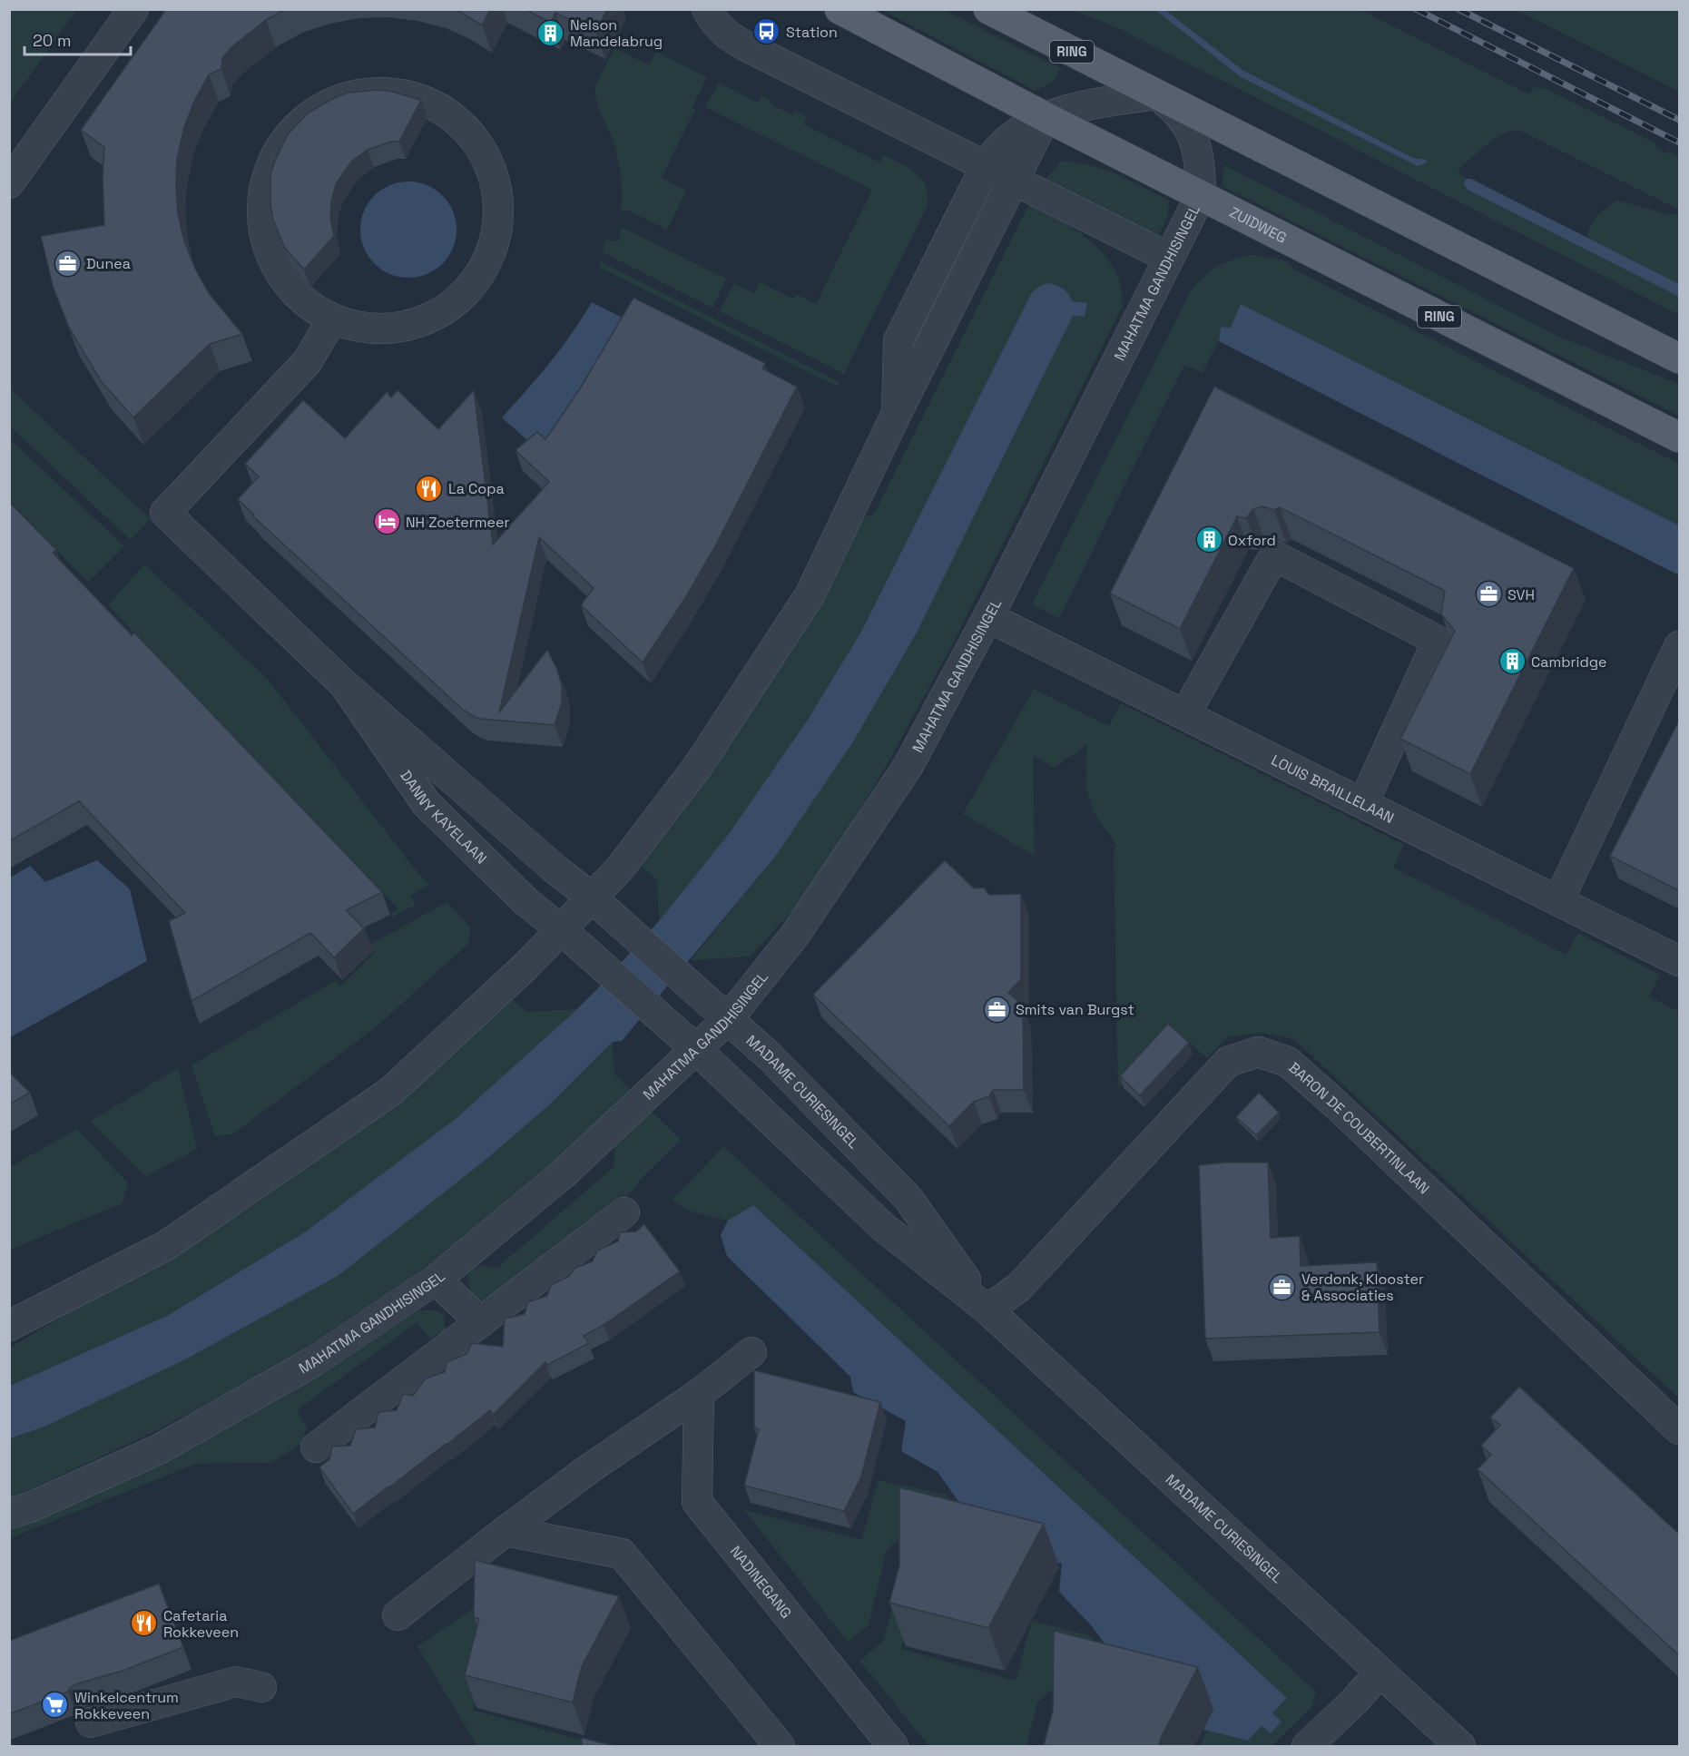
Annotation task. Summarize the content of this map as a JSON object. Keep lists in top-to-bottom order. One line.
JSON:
{"streets":{"main road":["RING","ZUIDWEG"],"street":["MAHATMA GANDHISINGEL","LOUIS BRAILLELAAN","DANNY KAYELAAN","MADAME CURIESINGEL","BARON DE COUBERTINLAAN","NADINEGANG"]},"crossings":[["RING","MAHATMA GANDHISINGEL"],["ZUIDWEG","MAHATMA GANDHISINGEL"],["MAHATMA GANDHISINGEL","LOUIS BRAILLELAAN"],["MAHATMA GANDHISINGEL","MADAME CURIESINGEL"],["DANNY KAYELAAN","MADAME CURIESINGEL"],["MADAME CURIESINGEL","BARON DE COUBERTINLAAN"]],"places":{"bus stop":["Station"],"building":["Nelson Mandelabrug","Oxford","Cambridge"],"office":["Dunea","SVH","Smits van Burgst","Verdonk, Klooster & Associaties"],"restaurant":["La Copa","Cafetaria Rokkeveen"],"hotel":["NH Zoetermeer"],"supermarket":["Winkelcentrum Rokkeveen"]},"scale_bar":"20 m"}
